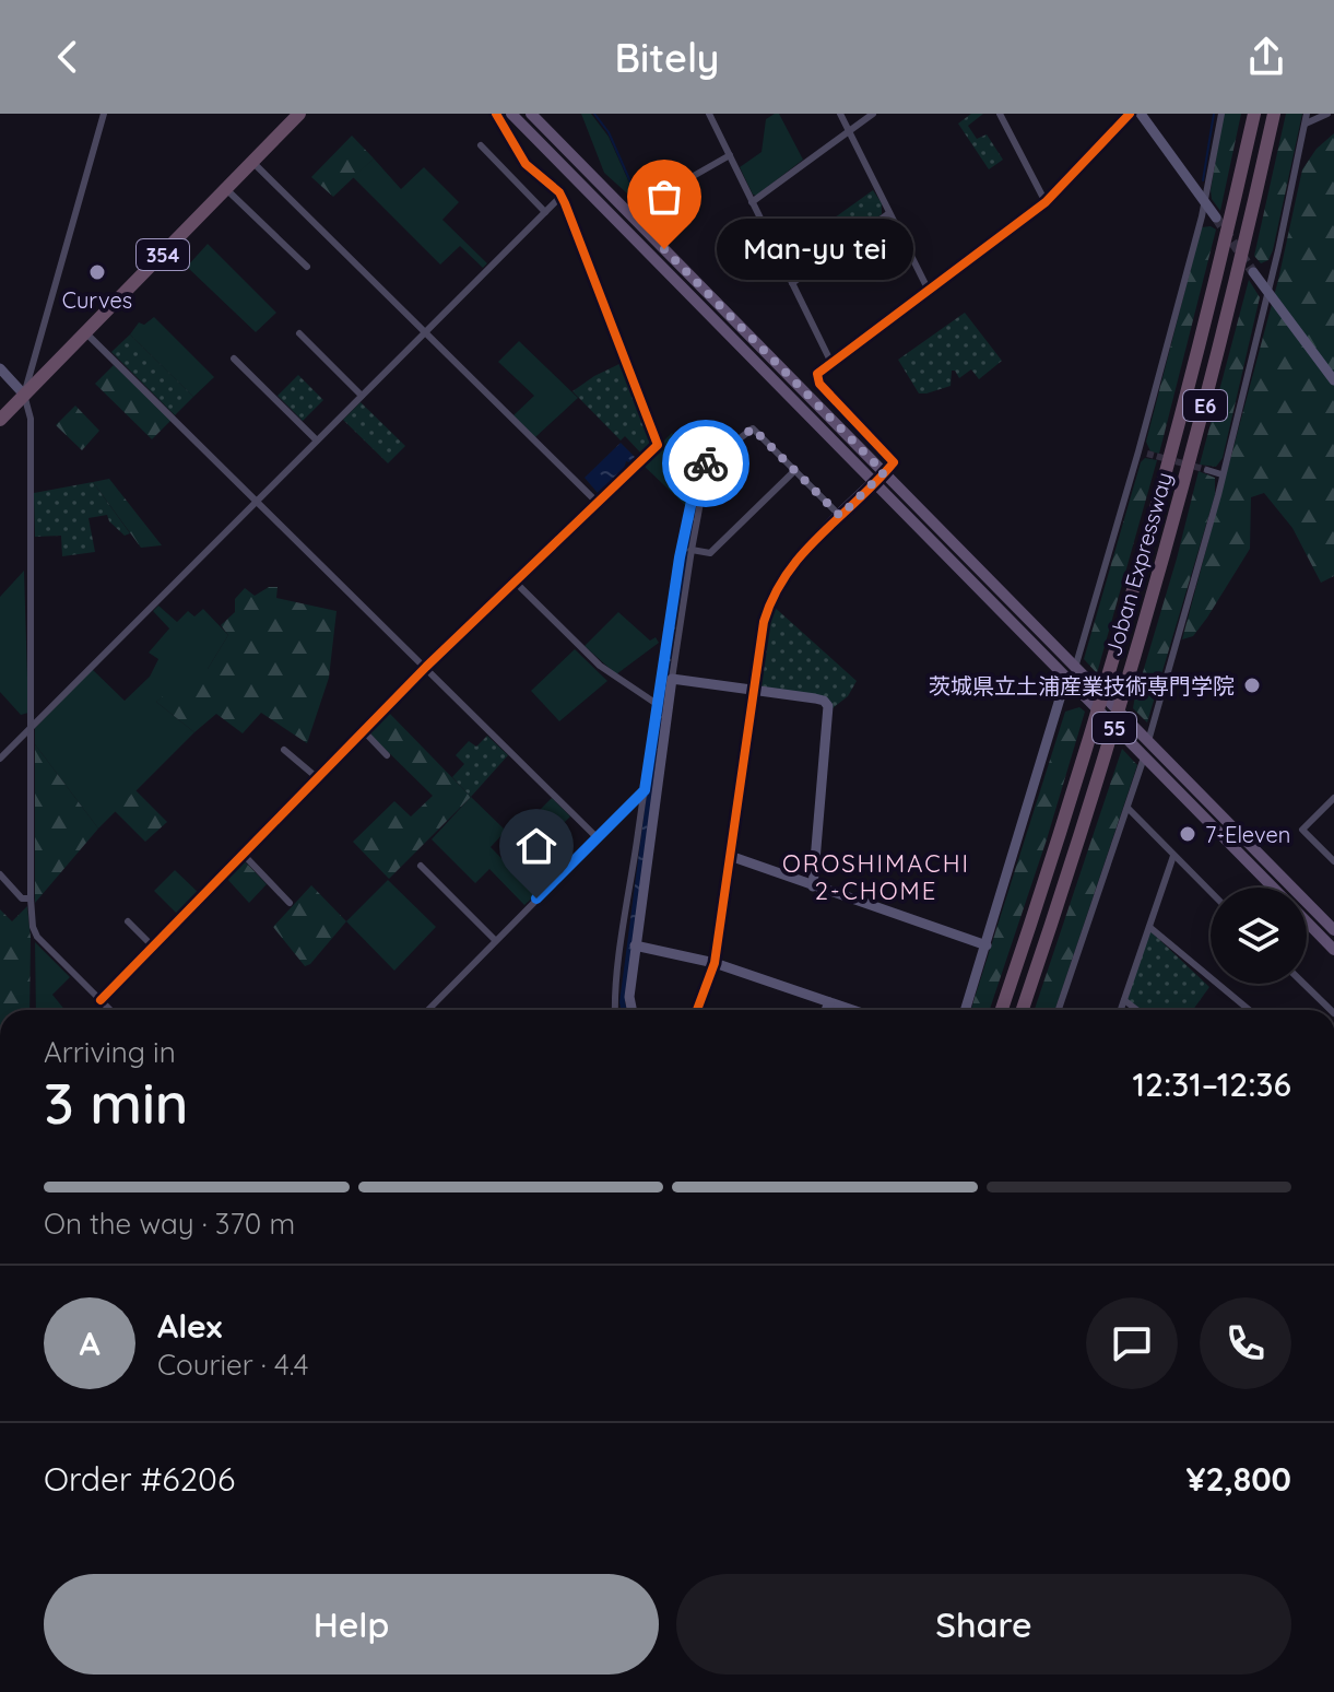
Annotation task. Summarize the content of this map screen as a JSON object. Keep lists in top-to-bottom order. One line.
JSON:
{"streets":{"highway":["354","E6","Joban Expressway"],"main road":["55"]},"districts":["OROSHIMACHI 2-CHOME"],"places":["Man-yu tei","Curves","茨城県立土浦産業技術専門学院","7-Eleven"],"page":{"header":"Bitely","bubble":"Man-yu tei","heading":["3 min","Arriving in","12:31–12:36"],"panel":["Alex","Courier · 4.4","Order #6206","¥2,800"],"bar":"On the way · 370 m","round":"A","buttons":["Help","Share"]}}
